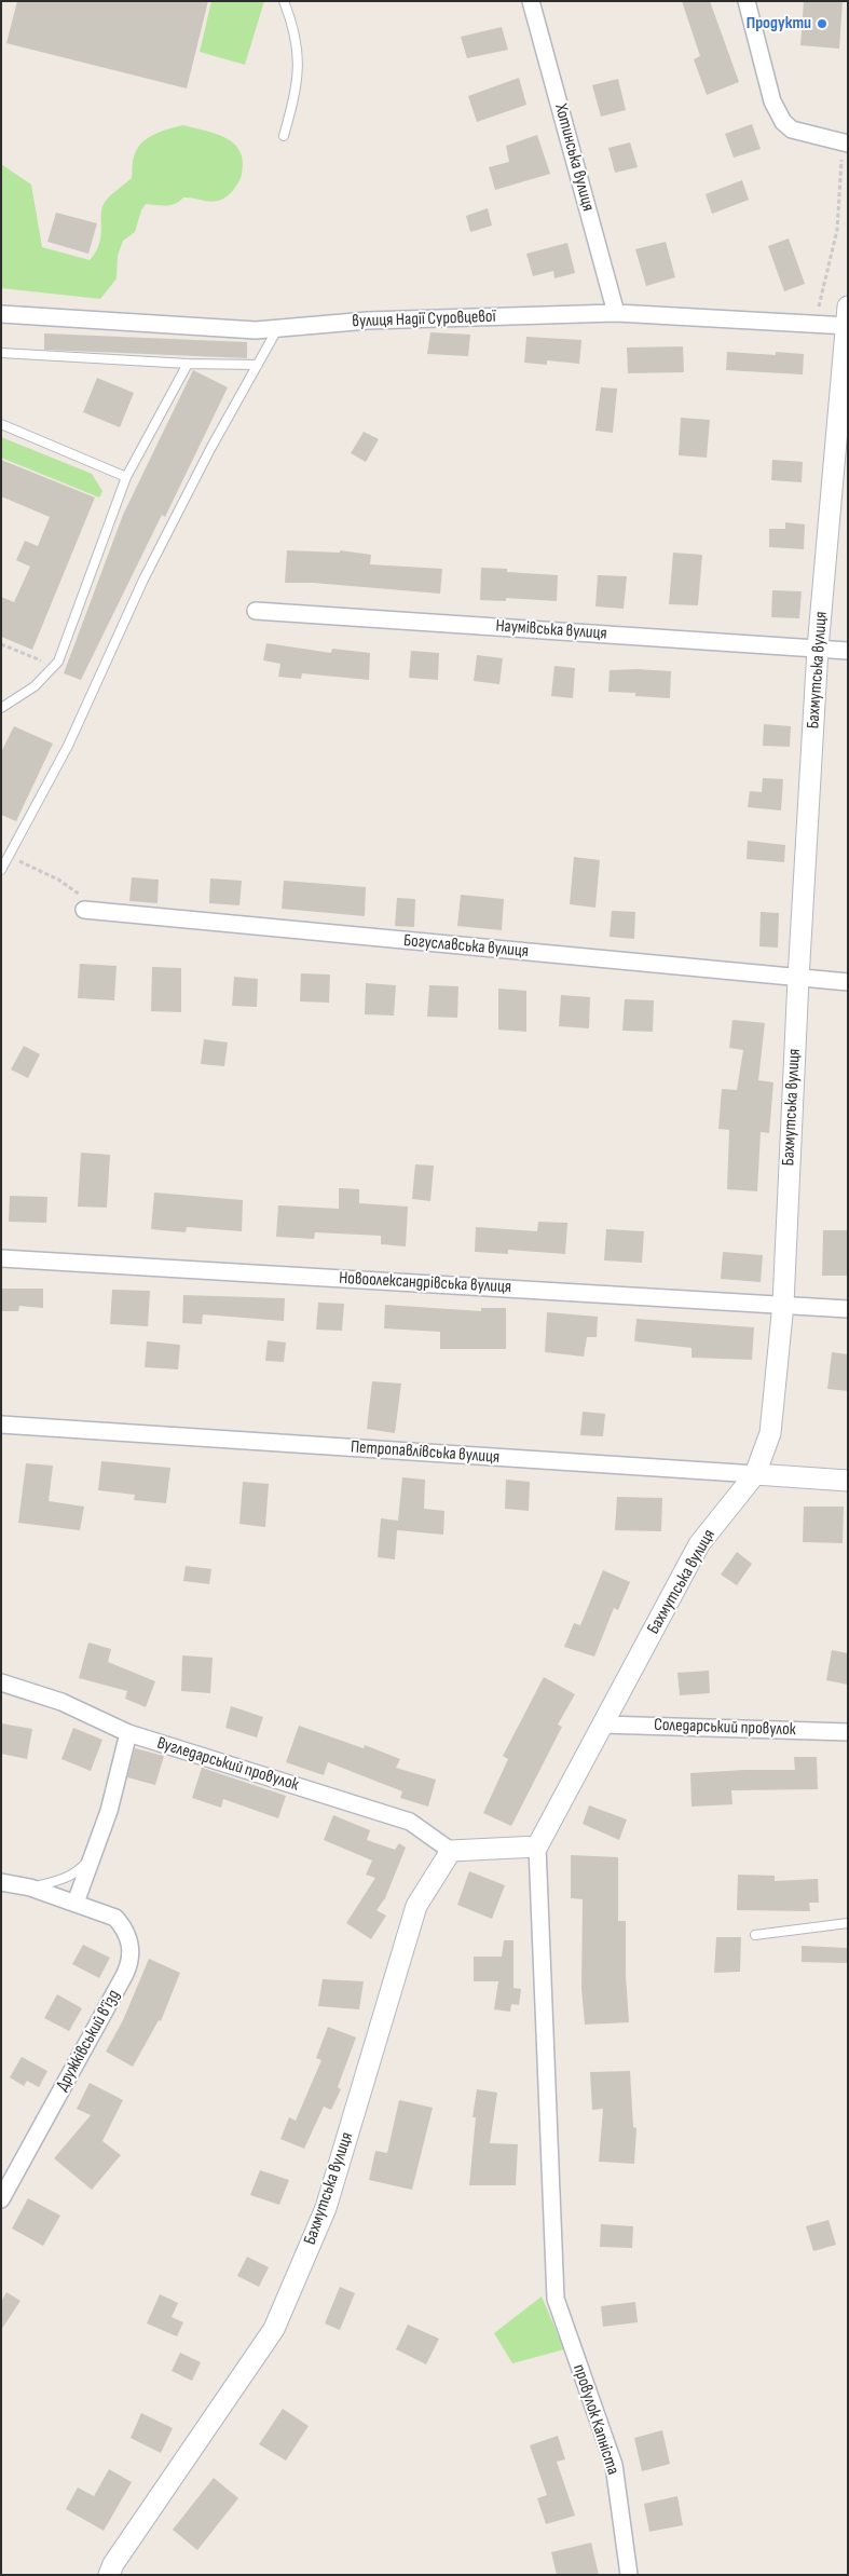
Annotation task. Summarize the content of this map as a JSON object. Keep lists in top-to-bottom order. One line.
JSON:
{"streets":{"street":["Хотинська вулиця","вулиця Надії Суровцевої","Наумівська вулиця","Бахмутська вулиця","Богуславська вулиця","Новоолександрівська вулиця","Петропавлівська вулиця","Соледарський провулок","Вугледарський провулок","Дружківський в’їзд","провулок Капніста"]},"crossings":[["Хотинська вулиця","вулиця Надії Суровцевої"],["вулиця Надії Суровцевої","Бахмутська вулиця"],["Наумівська вулиця","Бахмутська вулиця"],["Бахмутська вулиця","Богуславська вулиця"],["Бахмутська вулиця","Новоолександрівська вулиця"],["Бахмутська вулиця","Петропавлівська вулиця"],["Бахмутська вулиця","Соледарський провулок"],["Бахмутська вулиця","Вугледарський провулок"],["Бахмутська вулиця","провулок Капніста"]],"places":["Продукти"]}
